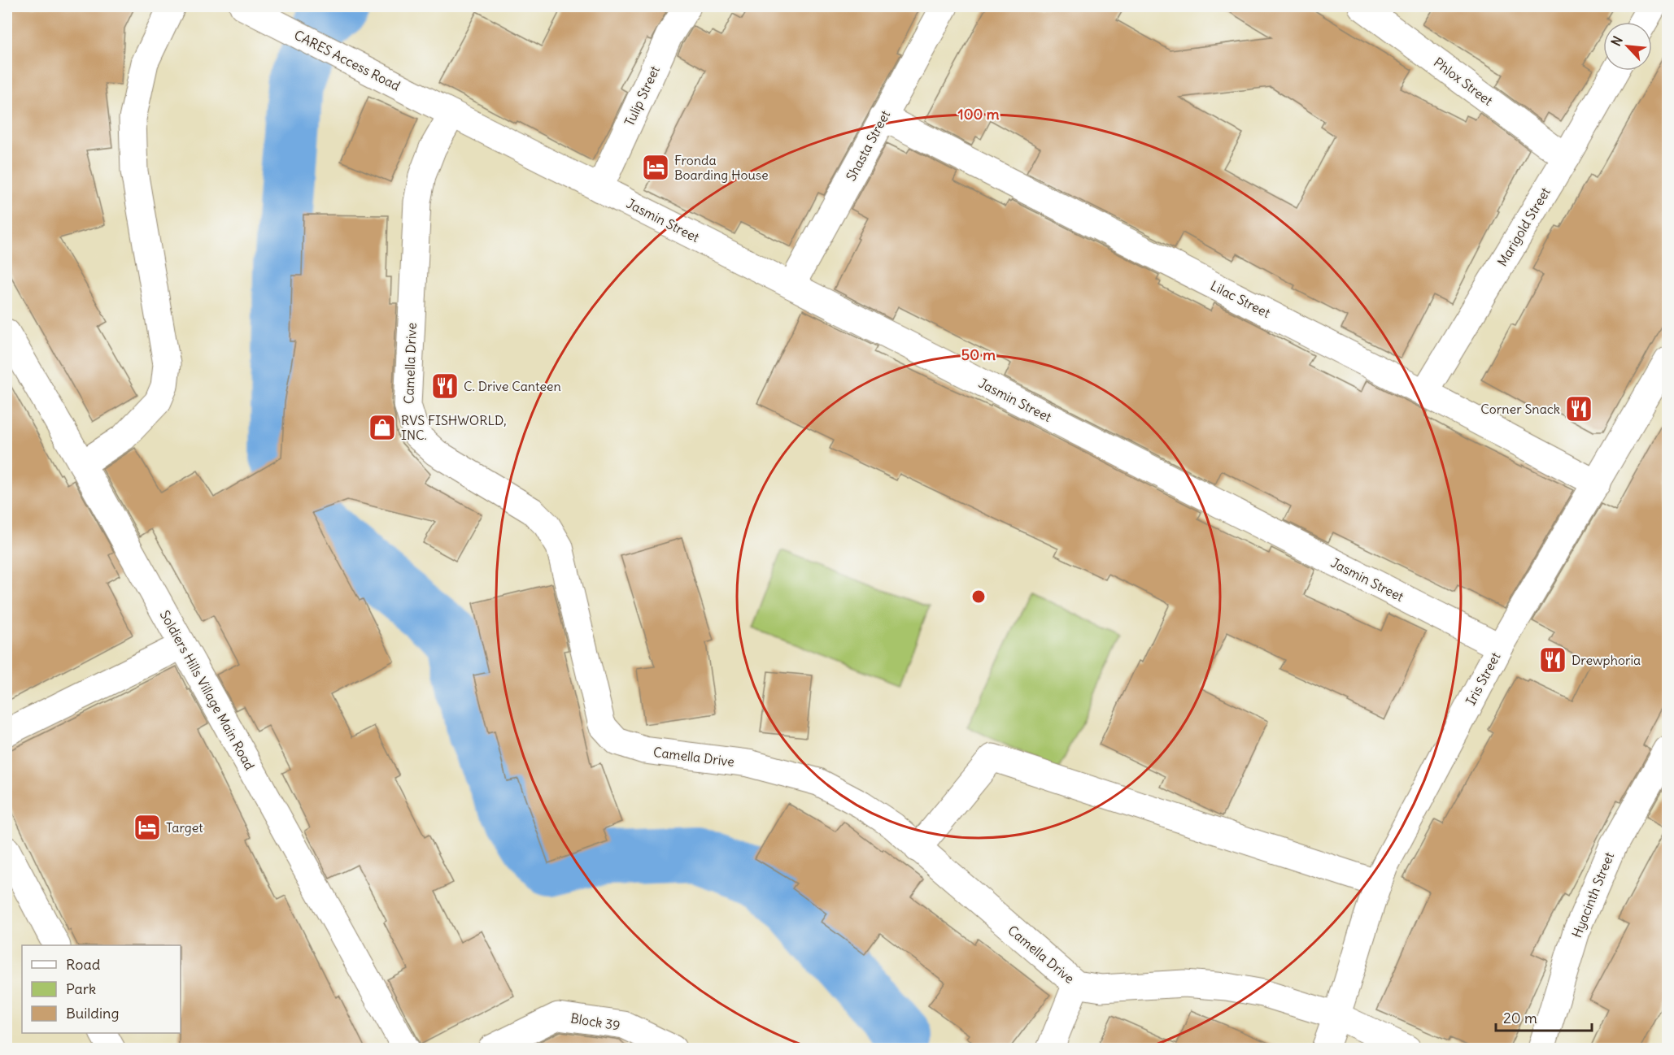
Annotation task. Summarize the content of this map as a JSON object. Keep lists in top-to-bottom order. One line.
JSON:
{"streets":{"street":["CARES Access Road","Phlox Street","Tulip Street","Shasta Street","Jasmin Street","Marigold Street","Lilac Street","Camella Drive","Iris Street","Soldiers Hills Village Main Road","Hyacinth Street","Block 39"]},"crossings":[["CARES Access Road","Jasmin Street"],["CARES Access Road","Camella Drive"],["Phlox Street","Marigold Street"],["Tulip Street","Jasmin Street"],["Shasta Street","Jasmin Street"],["Shasta Street","Lilac Street"],["Jasmin Street","Camella Drive"],["Jasmin Street","Iris Street"],["Marigold Street","Lilac Street"],["Lilac Street","Iris Street"],["Camella Drive","Iris Street"]],"places":{"hotel":["Fronda Boarding House","Target"],"restaurant":["C. Drive Canteen","Corner Snack","Drewphoria"],"shop":["RVS FISHWORLD, INC."]},"legend":["Road","Park","Building"],"scale_bar":"20 m","north":"top left","rings":["100 m","50 m"]}
